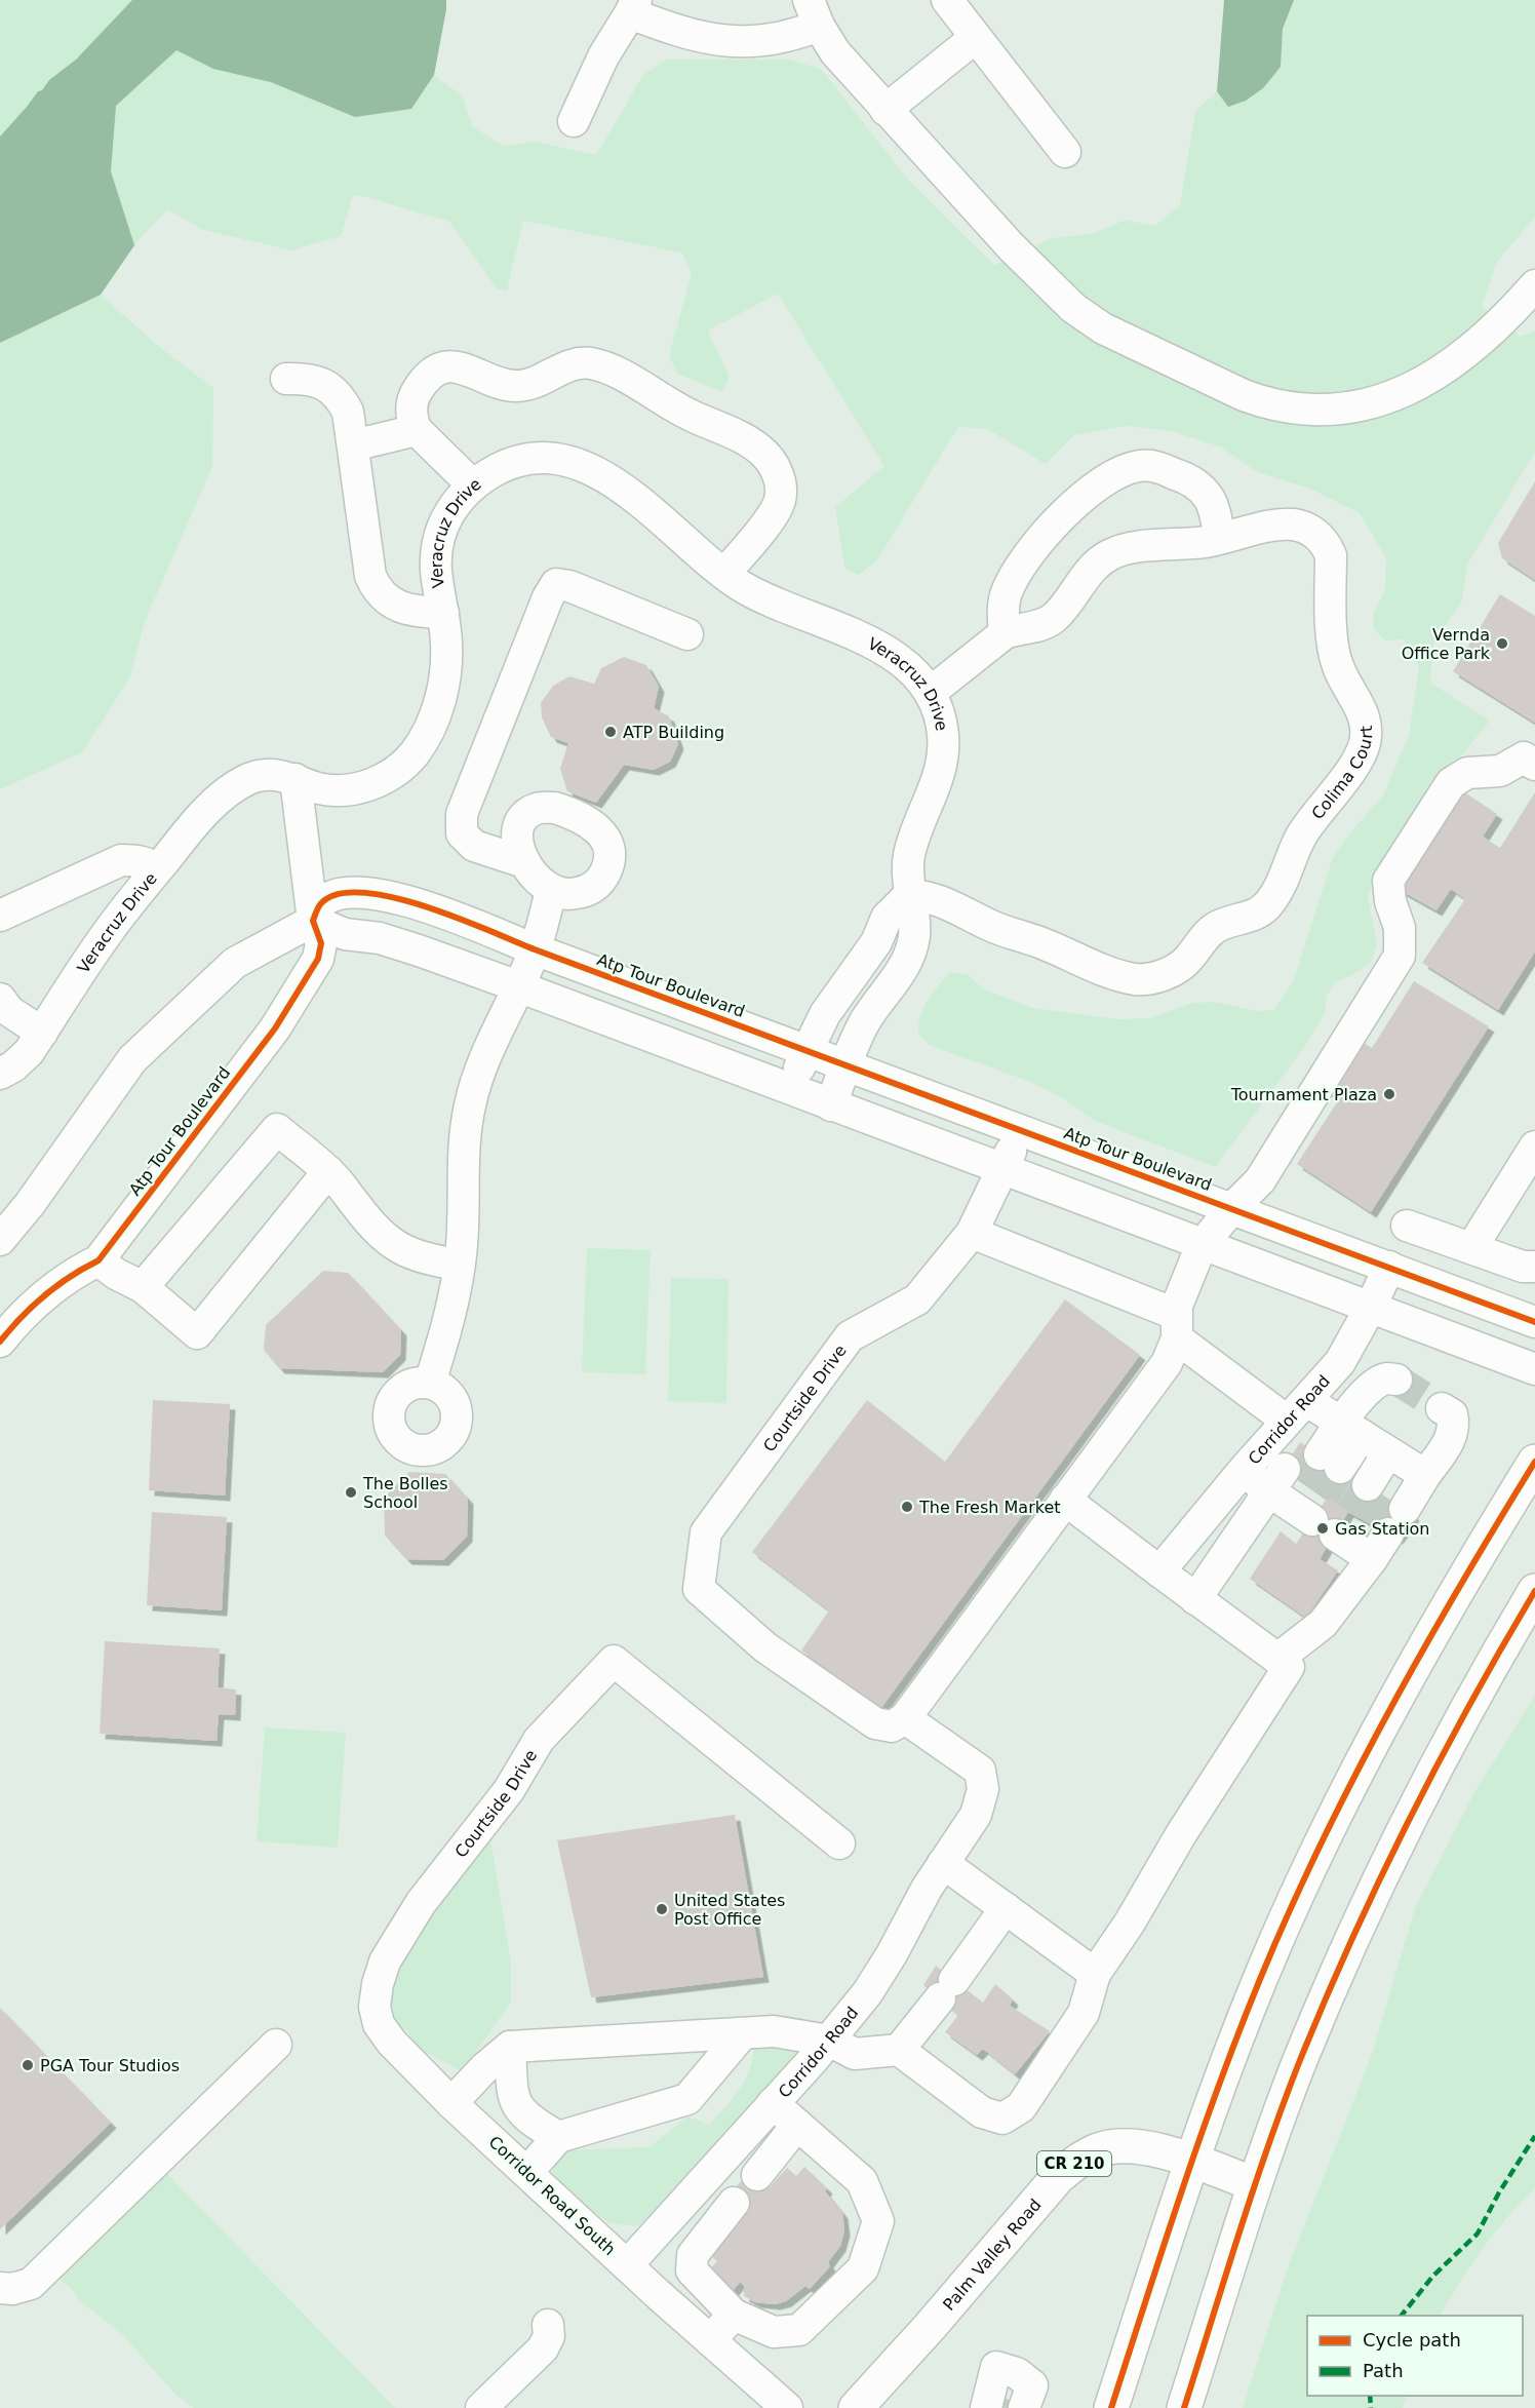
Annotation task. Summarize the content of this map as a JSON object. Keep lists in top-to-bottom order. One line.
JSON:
{"streets":{"main road":["CR 210","Palm Valley Road"],"street":["Veracruz Drive","Colima Court","Atp Tour Boulevard","Courtside Drive","Corridor Road","Corridor Road South"]},"crossings":[["Veracruz Drive","Colima Court"],["Atp Tour Boulevard","Courtside Drive"],["Atp Tour Boulevard","Corridor Road"],["Courtside Drive","Corridor Road"],["Courtside Drive","Corridor Road South"],["Corridor Road","Corridor Road South"]],"places":["Vernda Office Park","ATP Building","Tournament Plaza","The Bolles School","The Fresh Market","Gas Station","United States Post Office","PGA Tour Studios"],"legend":["Cycle path","Path"]}
